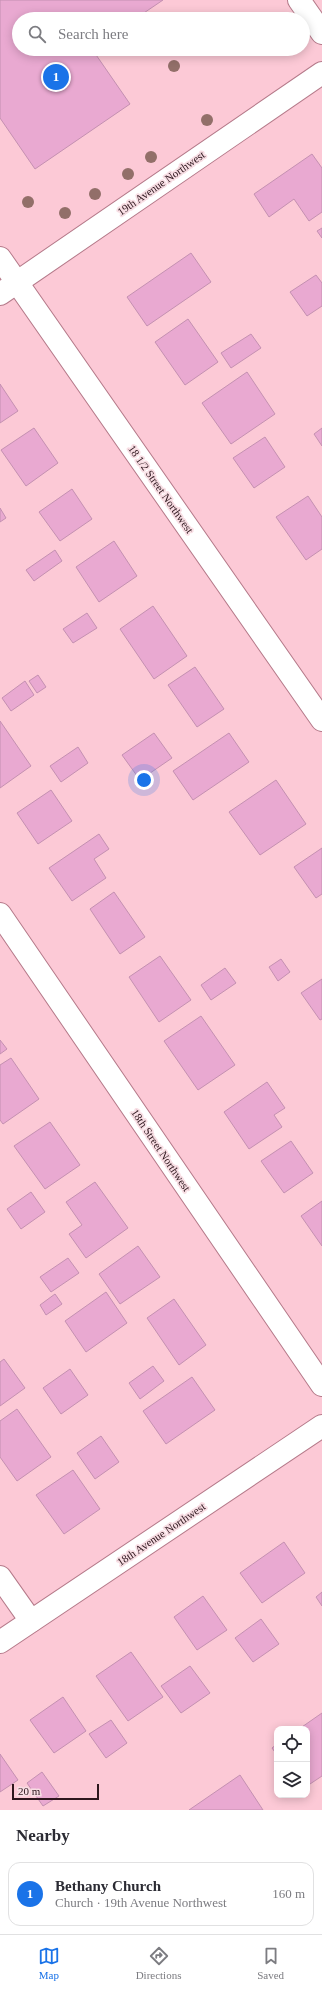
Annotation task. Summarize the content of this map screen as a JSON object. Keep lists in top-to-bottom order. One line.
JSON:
{"streets":{"street":["19th Avenue Northwest","18 1/2 Street Northwest","18th Street Northwest","18th Avenue Northwest"]},"crossings":[["19th Avenue Northwest","18 1/2 Street Northwest"]],"scale_bar":"20 m","page":{"search":"Search here","pins":"1","scale":"20 m","heading":"Nearby","list":[{"mark":"1","name":"Bethany Church","note":"Church · 19th Avenue Northwest","value":"160 m"}],"nav":["Map","Directions","Saved"]}}
